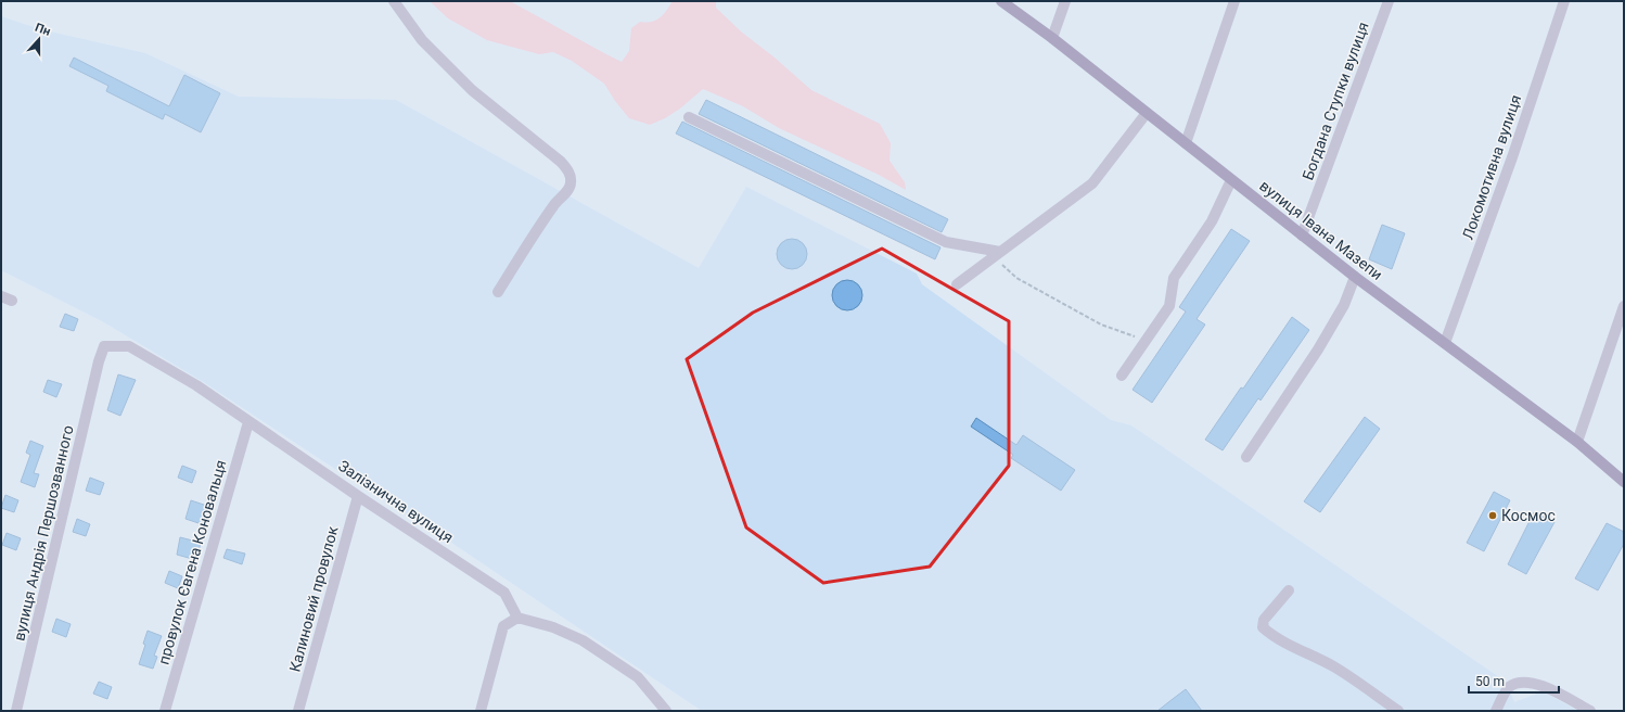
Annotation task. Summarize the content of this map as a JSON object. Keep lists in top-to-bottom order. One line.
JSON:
{"streets":{"main road":["вулиця Івана Мазепи"],"street":["Богдана Ступки вулиця","Локомотивна вулиця","Залізнична вулиця","вулиця Андрія Першозванного","провулок Євгена Коновальця","Калиновий провулок"]},"crossings":[["Богдана Ступки вулиця","вулиця Івана Мазепи"],["Локомотивна вулиця","вулиця Івана Мазепи"],["Залізнична вулиця","вулиця Андрія Першозванного"],["Залізнична вулиця","провулок Євгена Коновальця"],["Залізнична вулиця","Калиновий провулок"]],"places":["Космос"],"scale_bar":"50 m","north":"top"}
